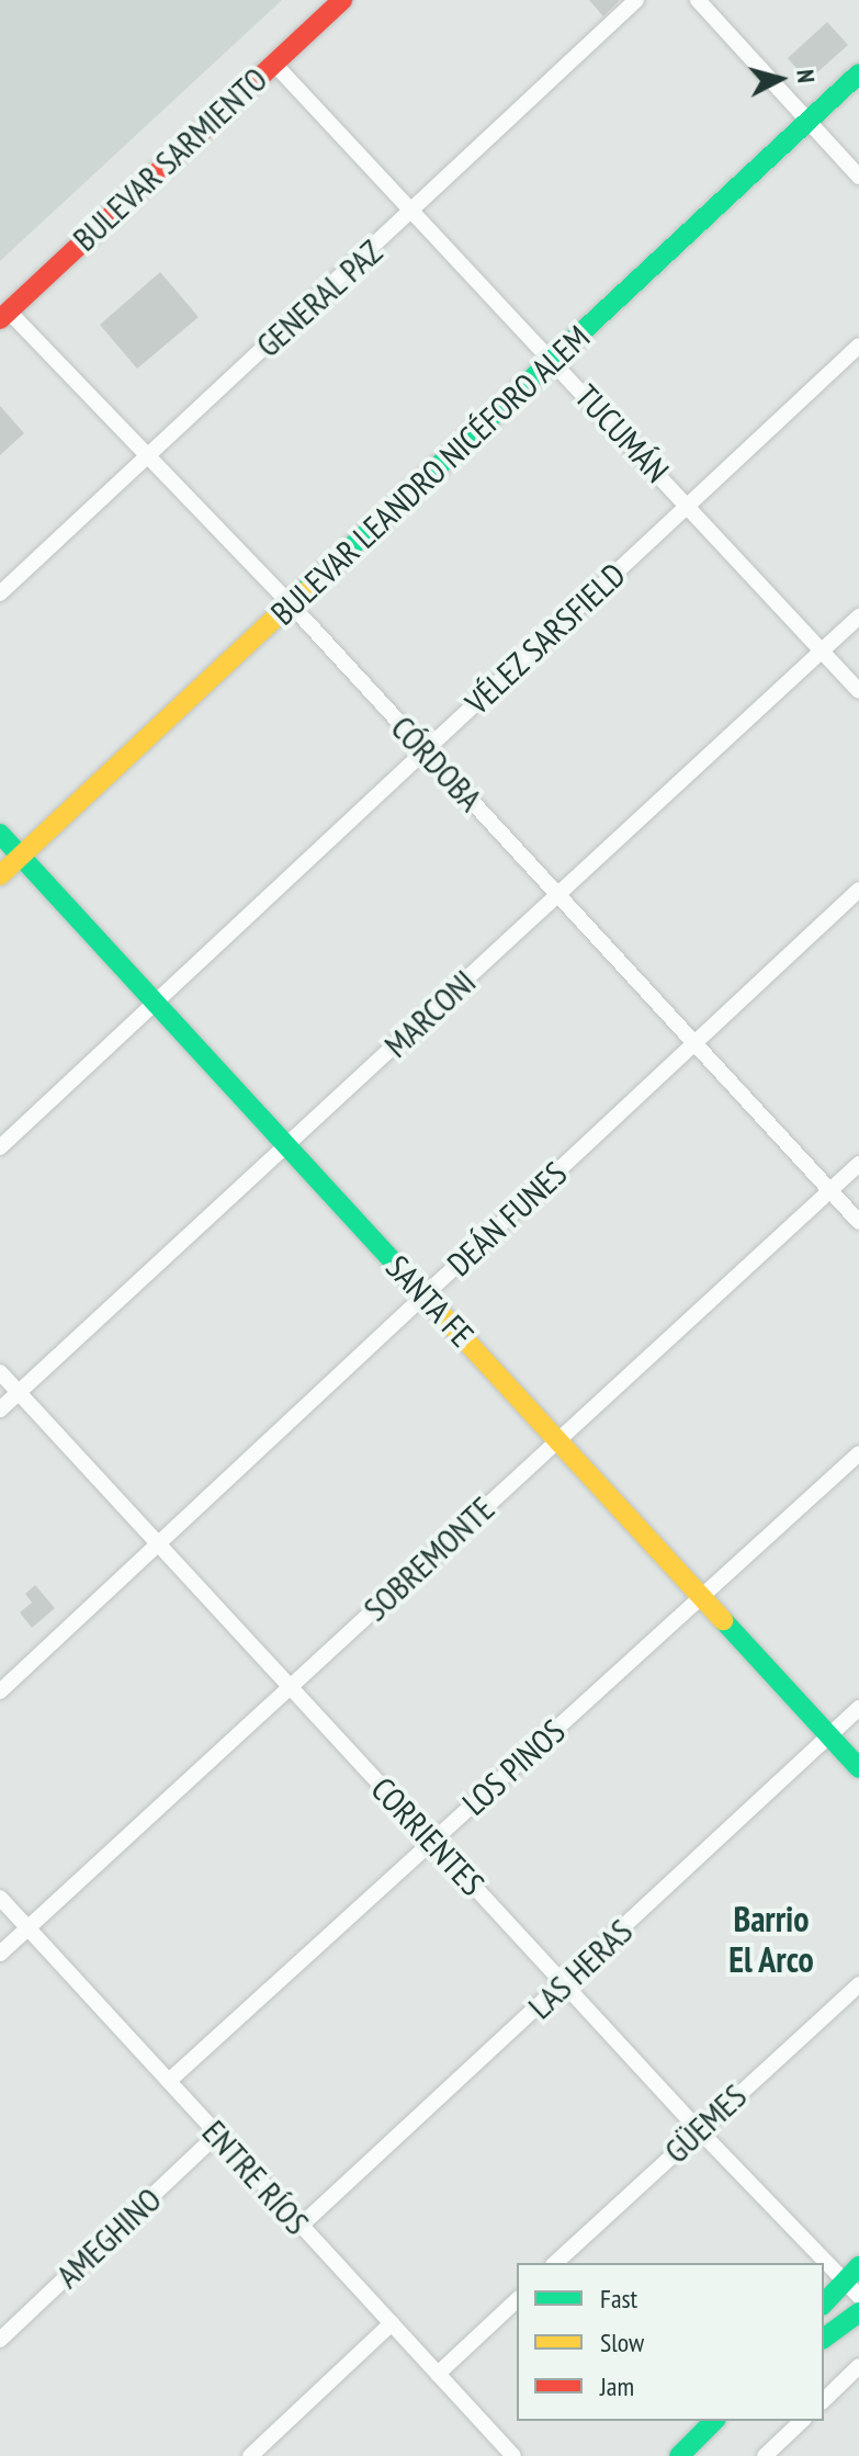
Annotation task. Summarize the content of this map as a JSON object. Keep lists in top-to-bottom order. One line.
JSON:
{"streets":{"street":["BULEVAR SARMIENTO","GENERAL PAZ","TUCUMÁN","BULEVAR LEANDRO NICÉFORO ALEM","VÉLEZ SARSFIELD","CÓRDOBA","MARCONI","DEÁN FUNES","SANTA FE","SOBREMONTE","LOS PINOS","CORRIENTES","LAS HERAS","GÜEMES","ENTRE RÍOS","AMEGHINO"]},"crossings":[["BULEVAR SARMIENTO","TUCUMÁN"],["BULEVAR SARMIENTO","CÓRDOBA"],["GENERAL PAZ","TUCUMÁN"],["GENERAL PAZ","CÓRDOBA"],["TUCUMÁN","BULEVAR LEANDRO NICÉFORO ALEM"],["TUCUMÁN","VÉLEZ SARSFIELD"],["TUCUMÁN","MARCONI"],["BULEVAR LEANDRO NICÉFORO ALEM","CÓRDOBA"],["BULEVAR LEANDRO NICÉFORO ALEM","SANTA FE"],["VÉLEZ SARSFIELD","CÓRDOBA"],["VÉLEZ SARSFIELD","SANTA FE"],["CÓRDOBA","MARCONI"],["CÓRDOBA","DEÁN FUNES"],["CÓRDOBA","SOBREMONTE"],["MARCONI","SANTA FE"],["MARCONI","CORRIENTES"],["DEÁN FUNES","SANTA FE"],["DEÁN FUNES","CORRIENTES"],["SANTA FE","SOBREMONTE"],["SANTA FE","LOS PINOS"],["SANTA FE","LAS HERAS"],["SOBREMONTE","CORRIENTES"],["SOBREMONTE","ENTRE RÍOS"],["LOS PINOS","CORRIENTES"],["LOS PINOS","ENTRE RÍOS"],["CORRIENTES","LAS HERAS"],["CORRIENTES","GÜEMES"],["LAS HERAS","ENTRE RÍOS"],["ENTRE RÍOS","AMEGHINO"]],"districts":["Barrio El Arco"],"legend":["Fast","Slow","Jam"],"north":"right"}
